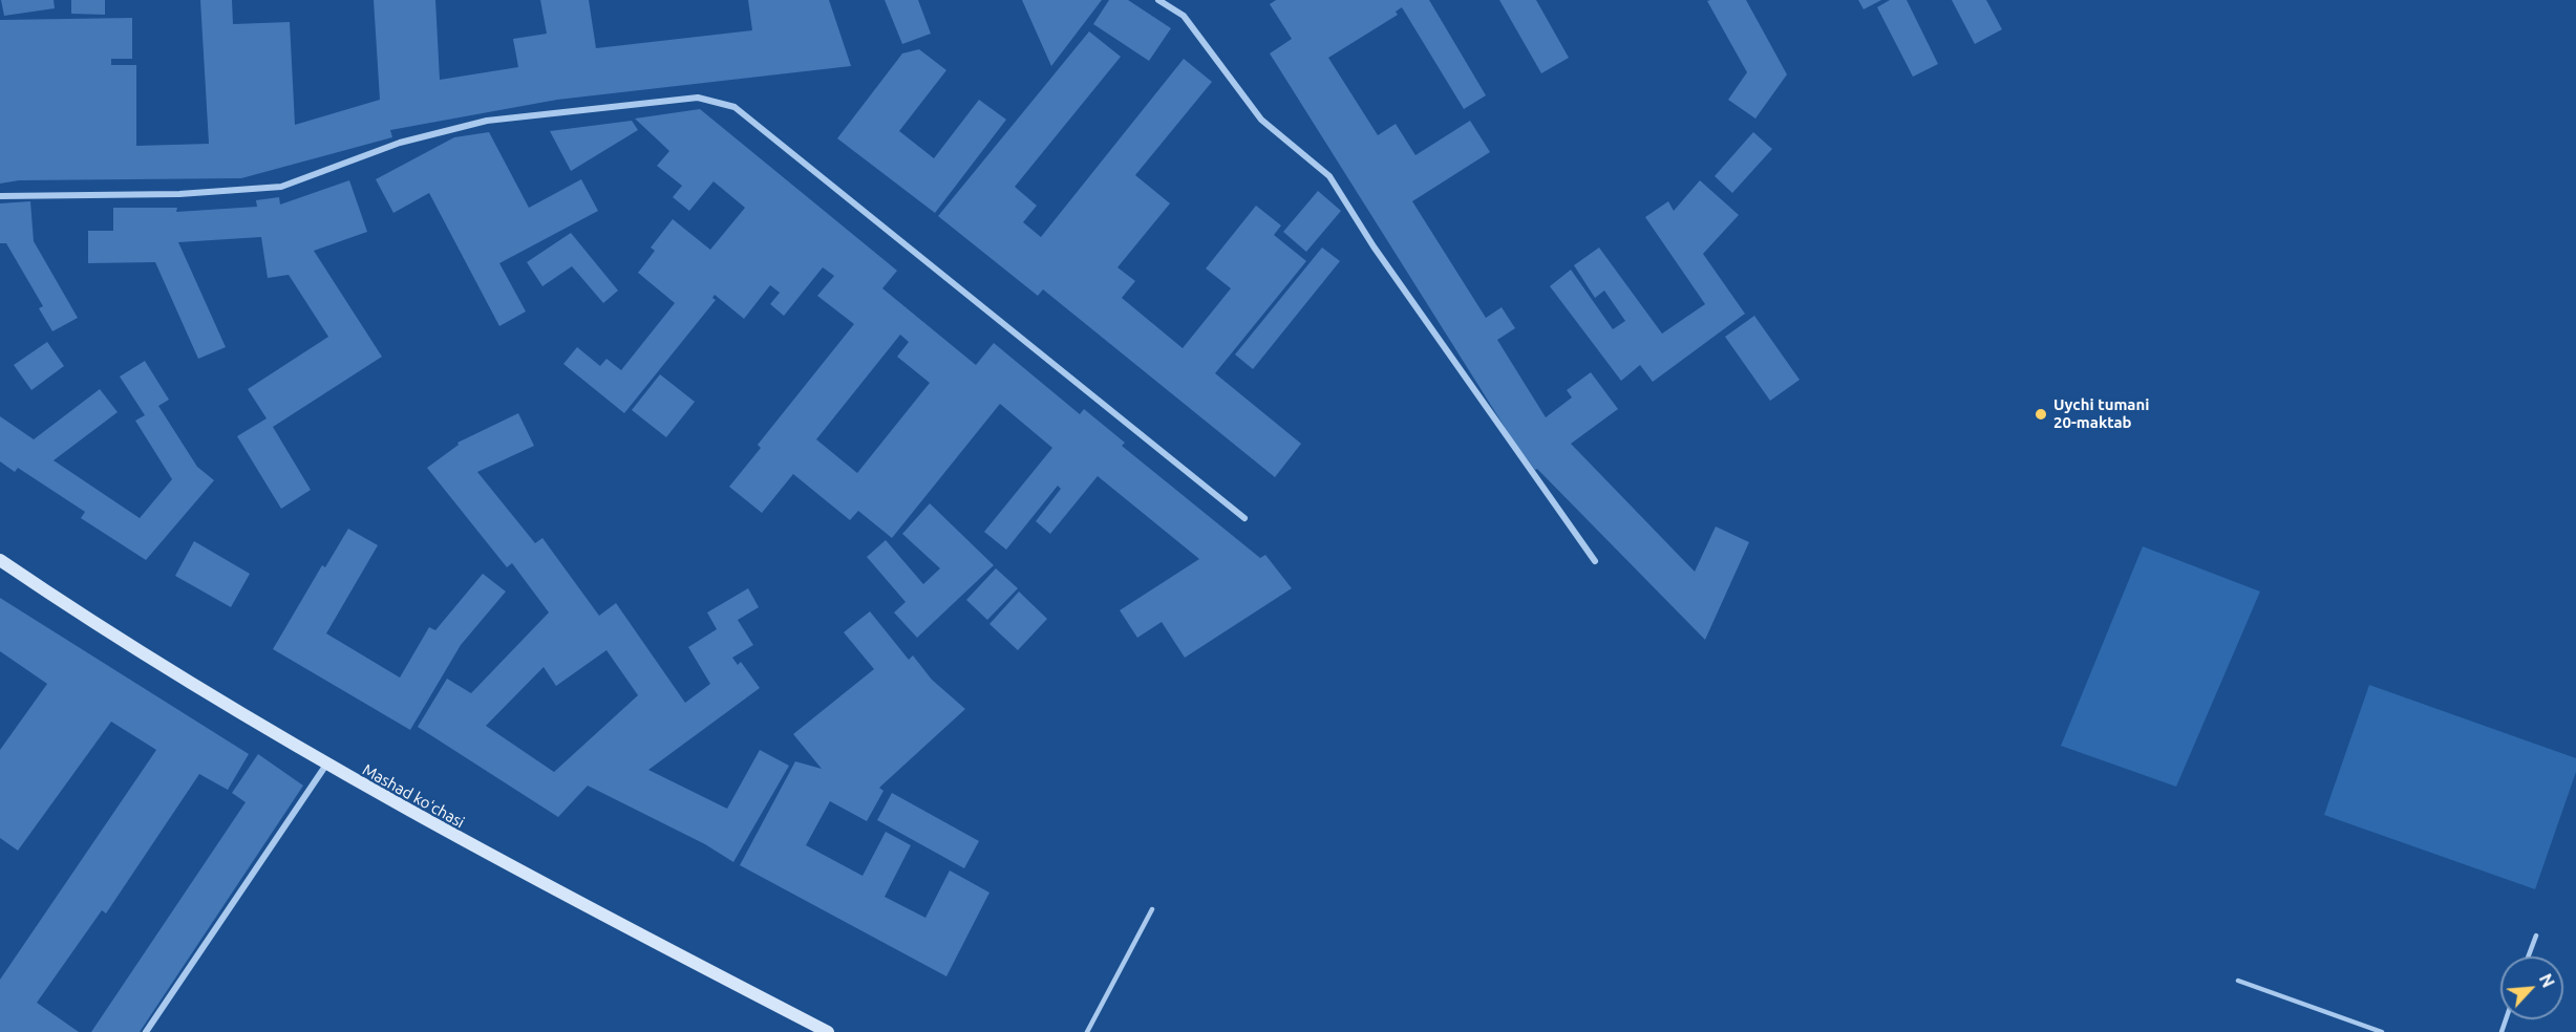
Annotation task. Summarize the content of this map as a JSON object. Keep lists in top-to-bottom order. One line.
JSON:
{"streets":{"street":["Mashad koʻchasi"]},"places":["Uychi tumani 20-maktab"],"north":"top right"}
